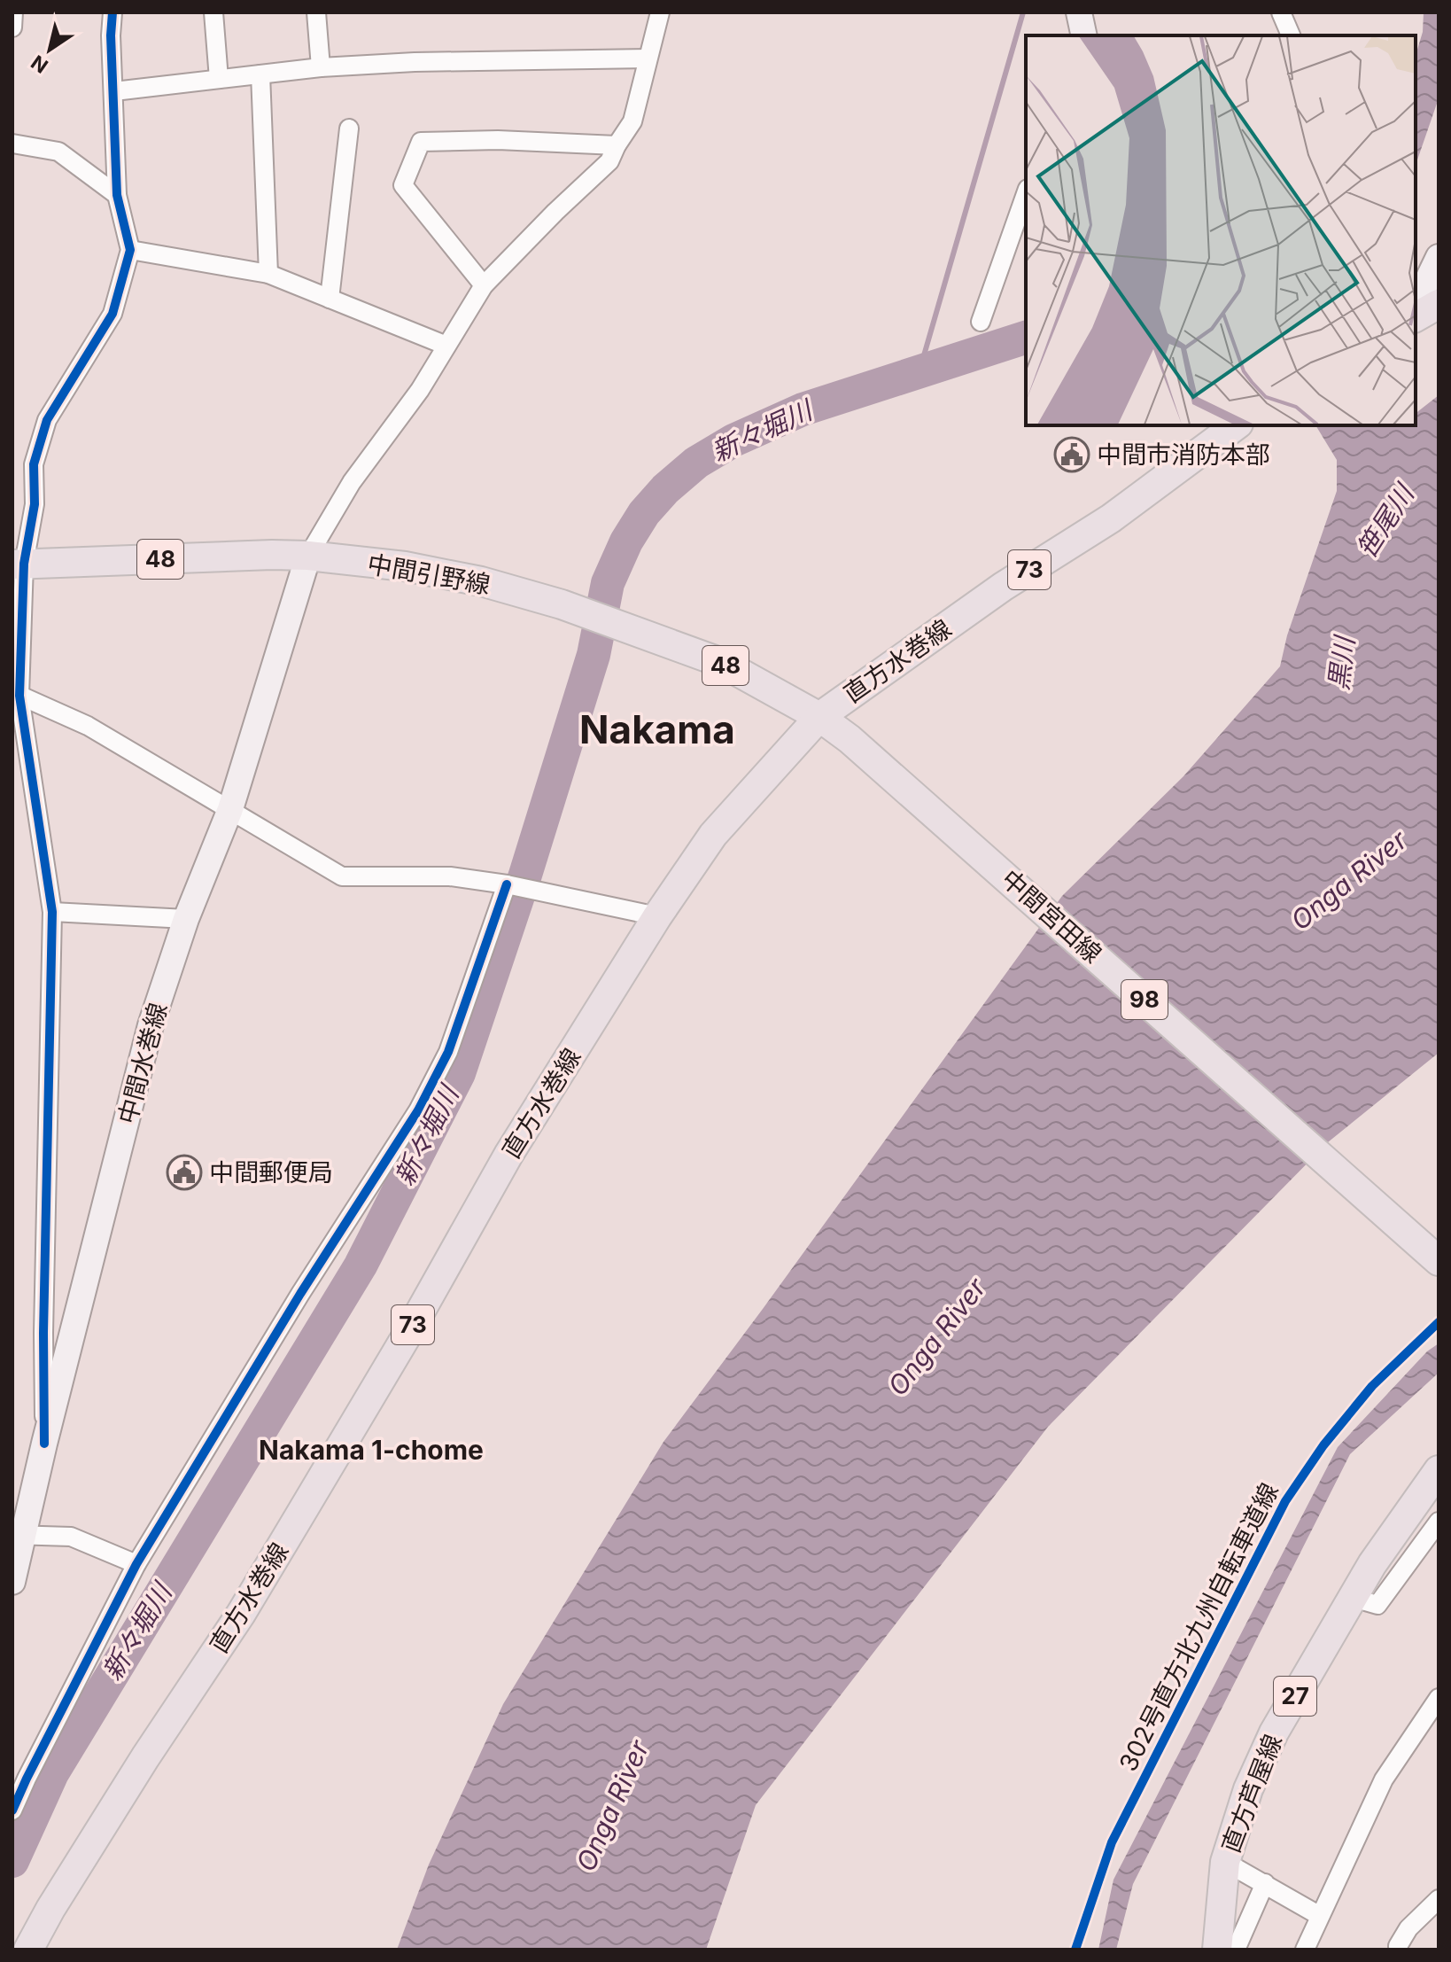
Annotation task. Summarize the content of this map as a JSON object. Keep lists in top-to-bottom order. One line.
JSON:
{"streets":{"main road":["48","73","中間引野線","直方水巻線","中間宮田線","98","中間水巻線","27","直方芦屋線"],"cycle path":["302号直方北九州自転車道線"]},"crossings":[["中間引野線","直方水巻線"],["中間引野線","中間宮田線"],["中間引野線","中間水巻線"],["直方水巻線","中間宮田線"]],"districts":["Nakama","Nakama 1-chome"],"water":["新々堀川","笹尾川","黒川","Onga River"],"places":{"public building":["中間市消防本部","中間郵便局"]},"north":"bottom left"}
